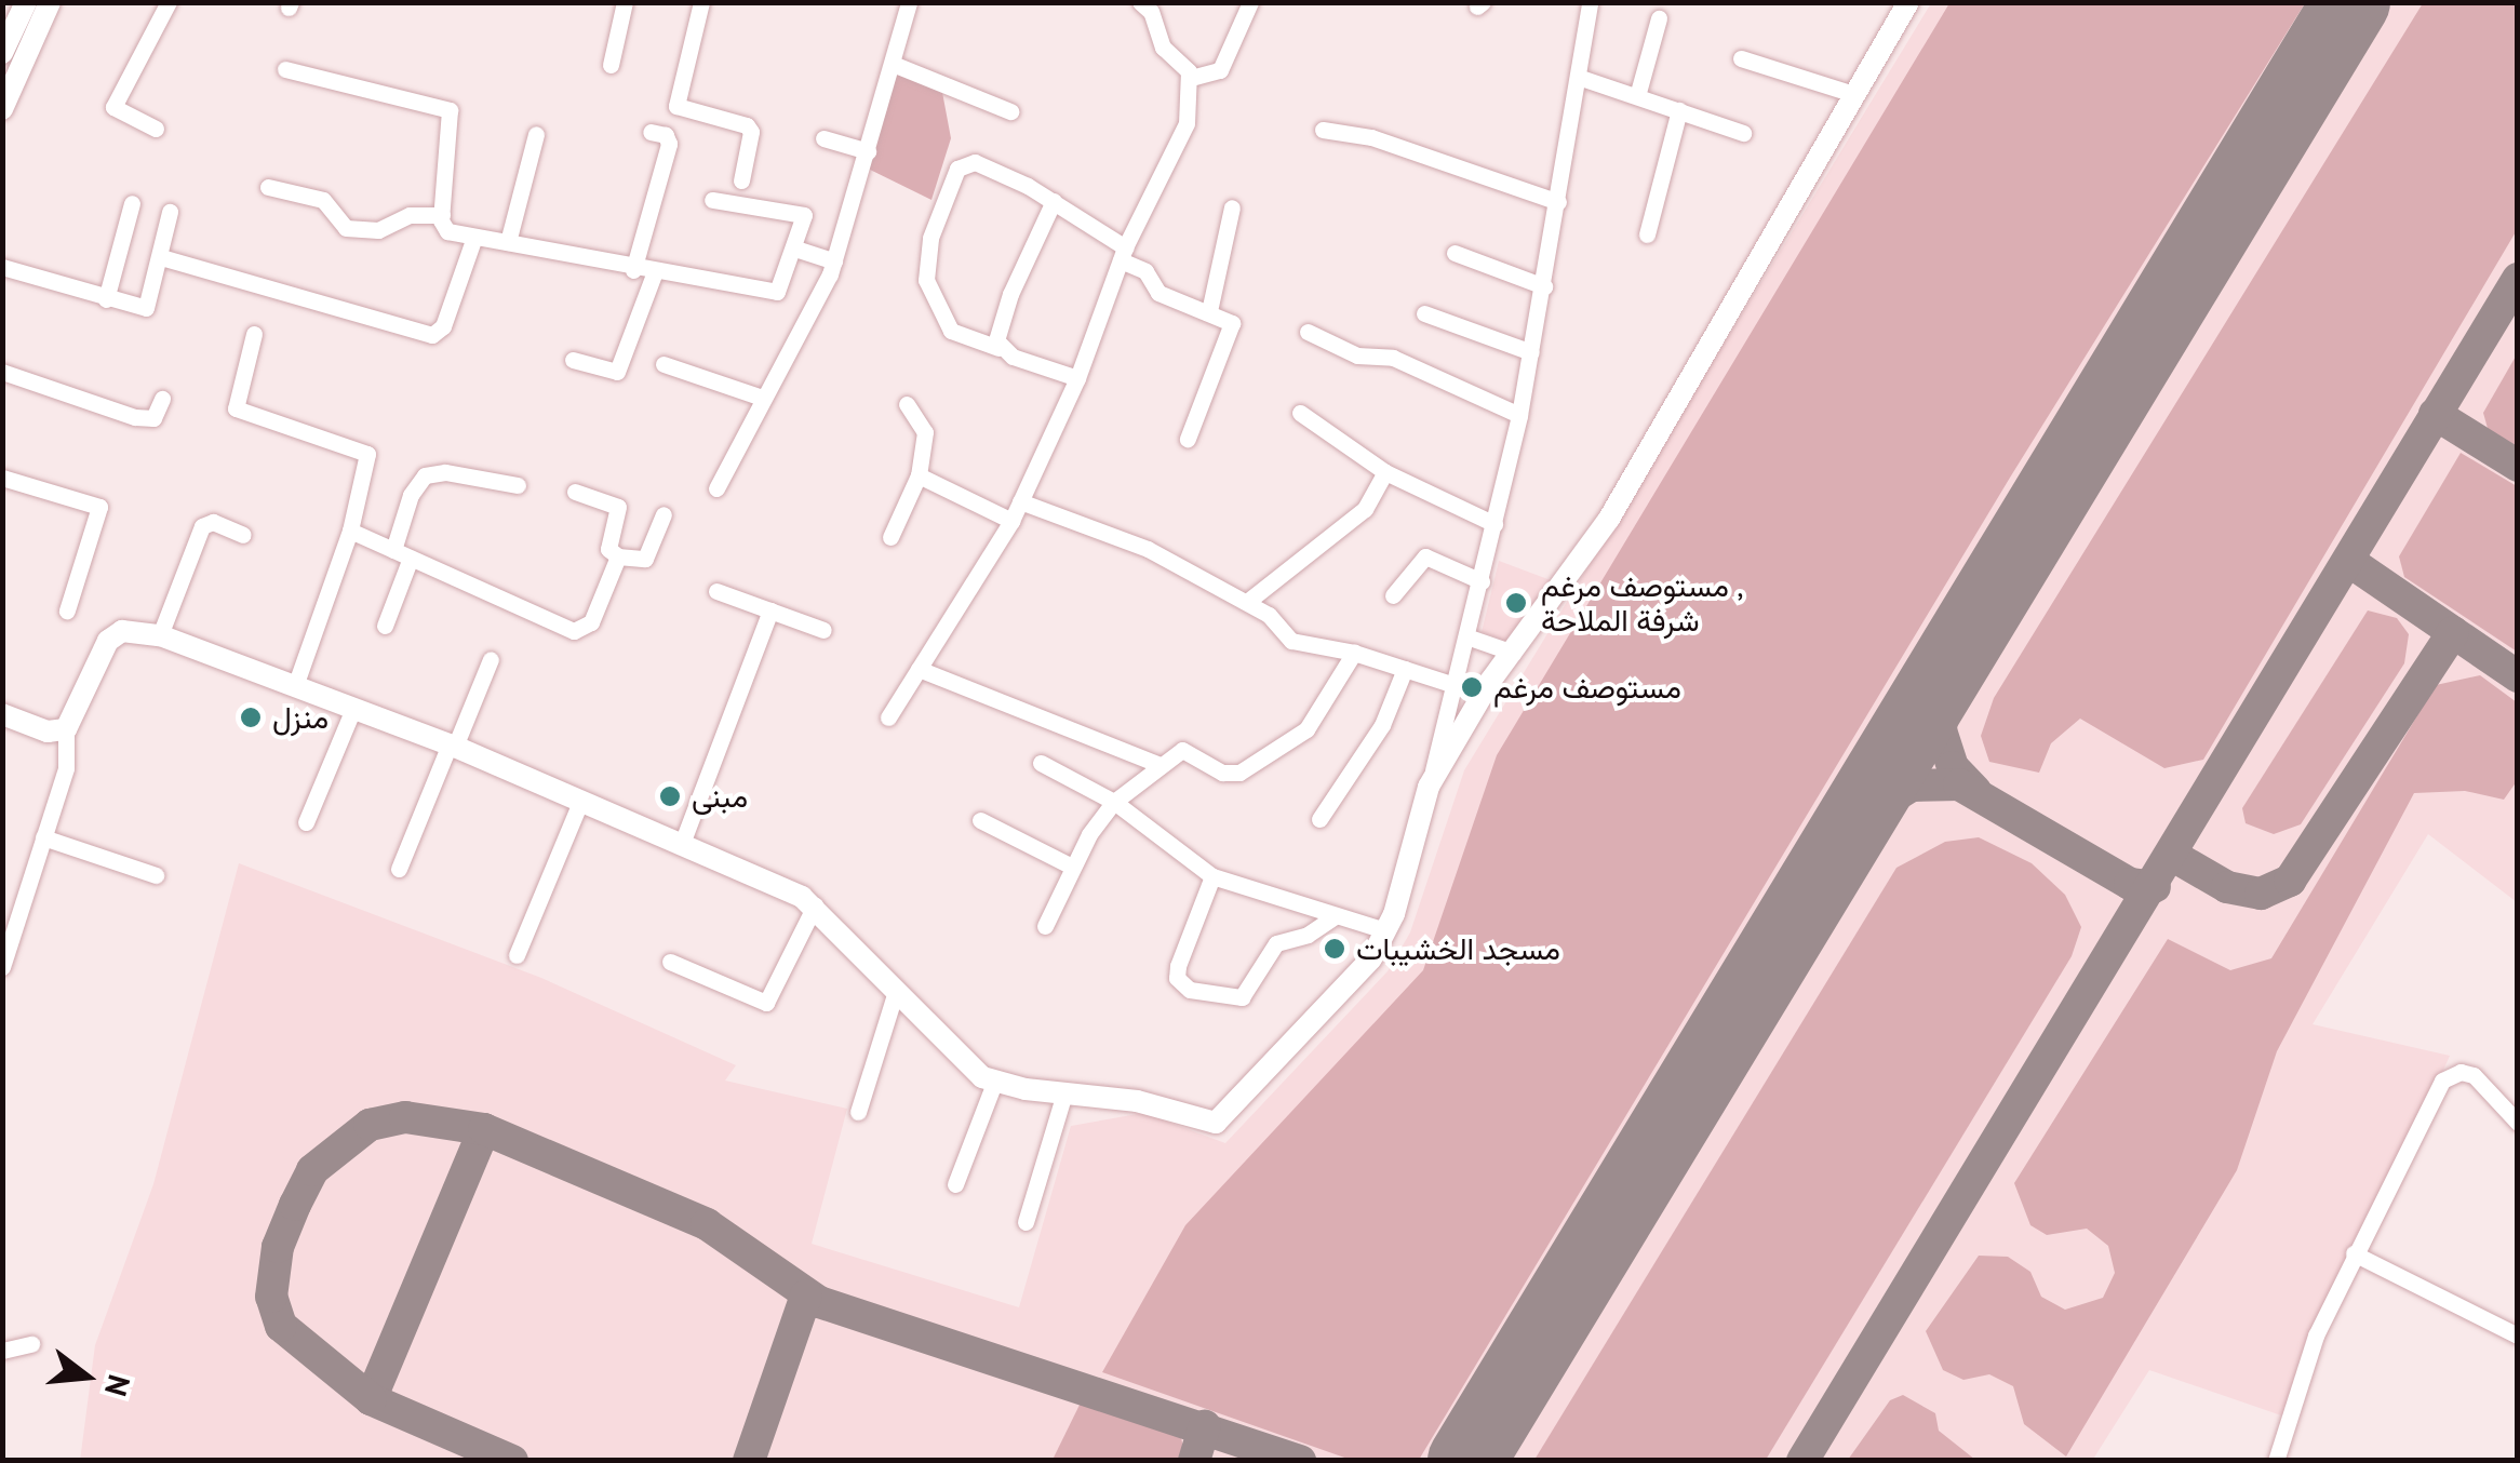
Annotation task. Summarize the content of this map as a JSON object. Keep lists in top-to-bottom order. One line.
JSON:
{"places":["مستوصف مرغم , شرفة الملاحة","مستوصف مرغم","منزل","مبنى","مسجد الخشيبات"],"north":"right"}
